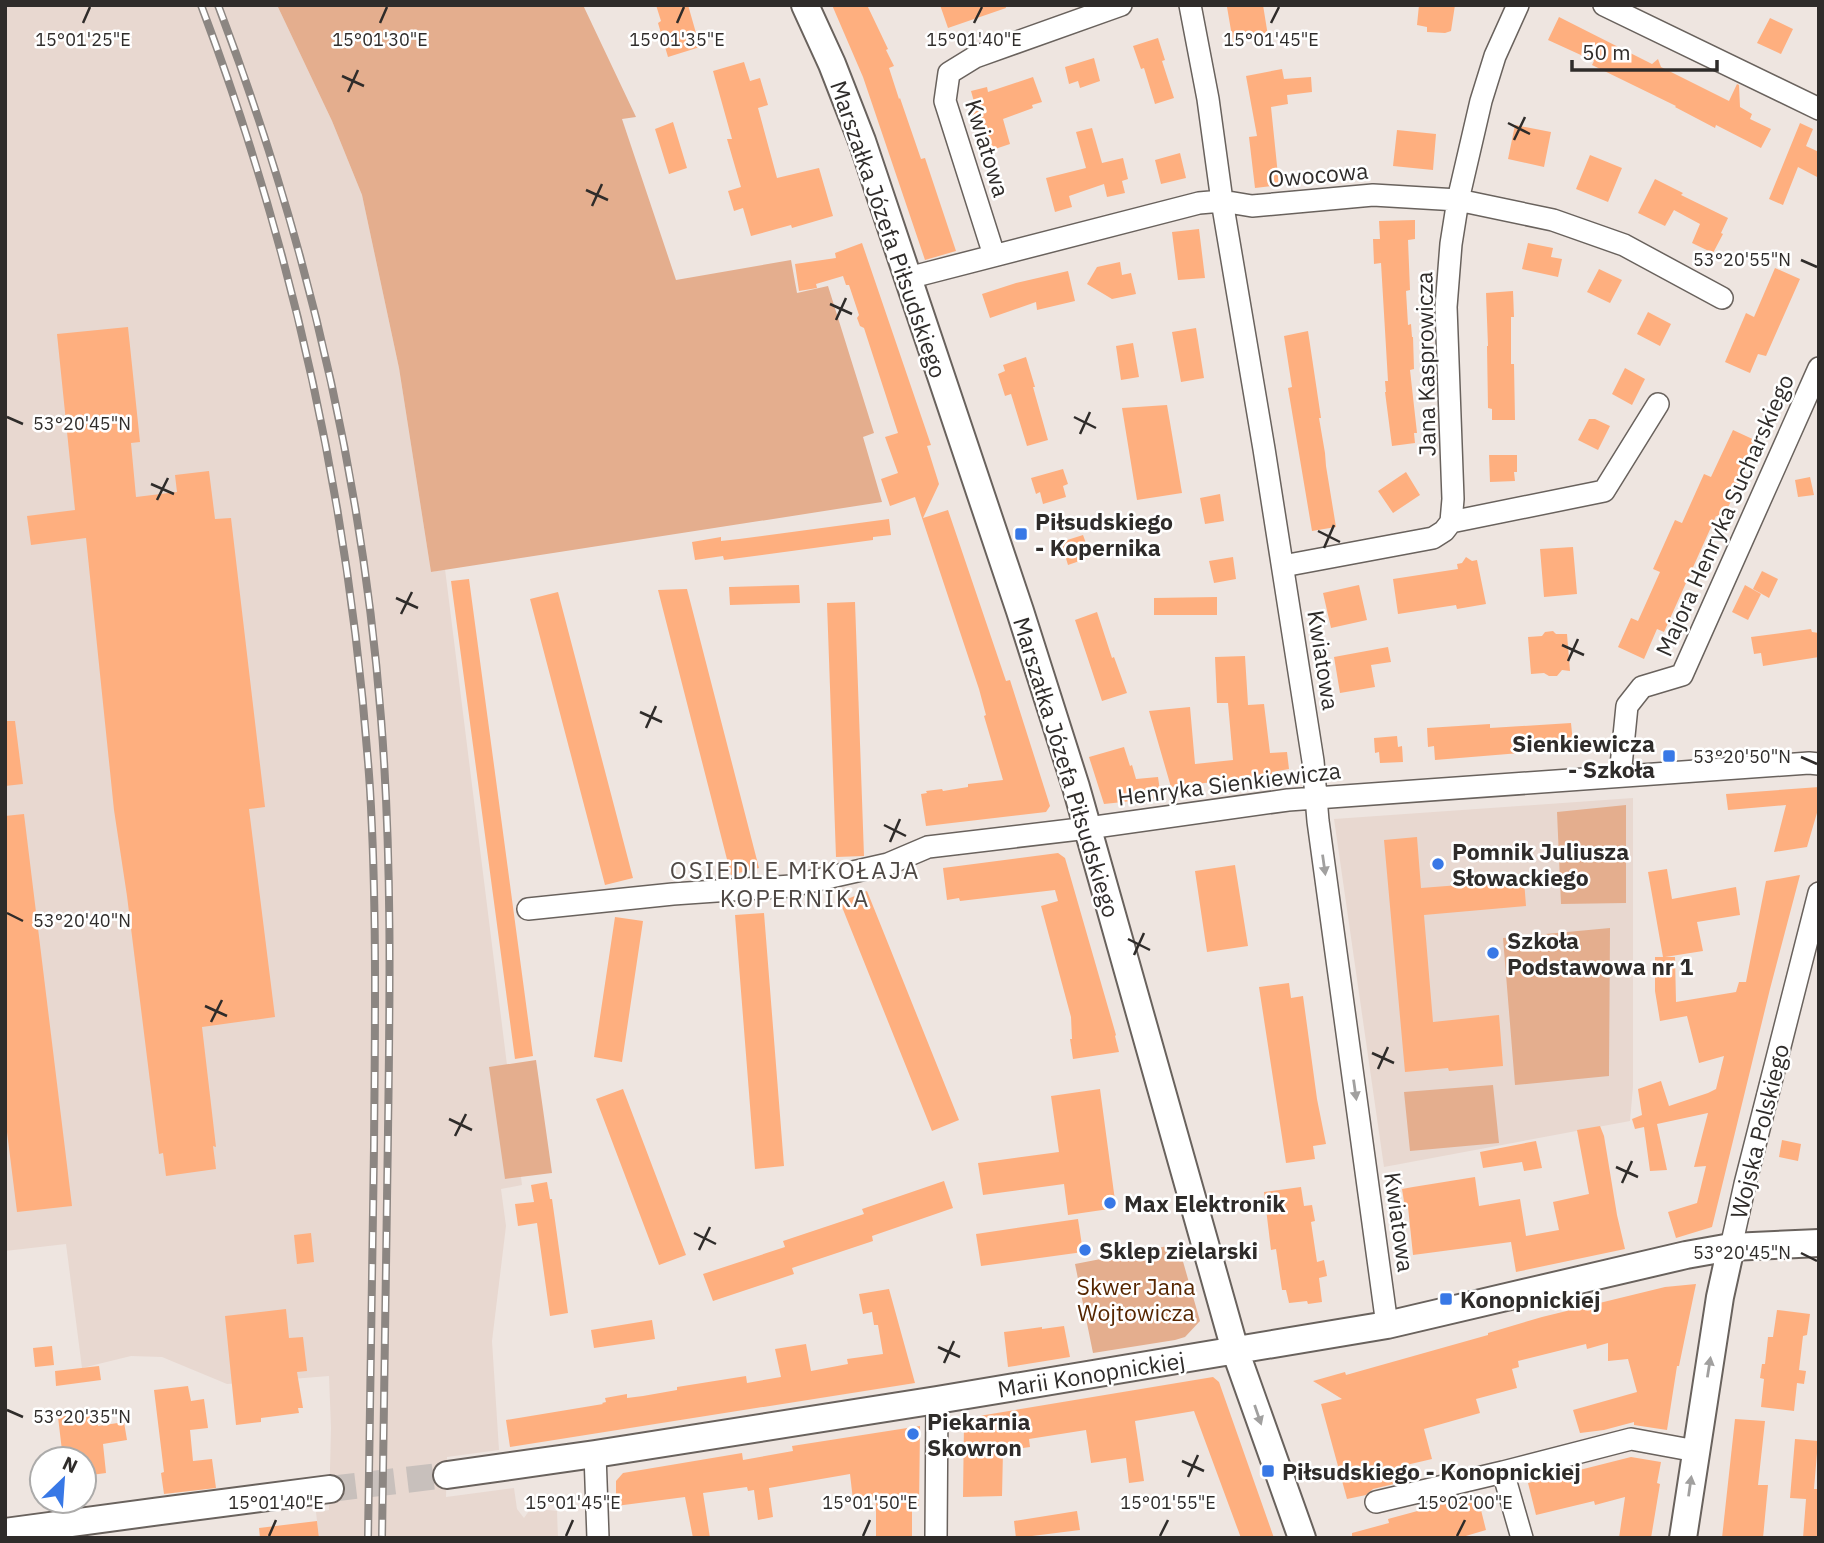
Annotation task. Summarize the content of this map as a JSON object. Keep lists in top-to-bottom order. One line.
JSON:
{"streets":{"street":["Kwiatowa","Owocowa","Marszałka Józefa Piłsudskiego","Jana Kasprowicza","Majora Henryka Sucharskiego","Henryka Sienkiewicza","Wojska Polskiego","Marii Konopnickiej"]},"crossings":[["Kwiatowa","Owocowa"],["Kwiatowa","Henryka Sienkiewicza"],["Kwiatowa","Marii Konopnickiej"],["Owocowa","Marszałka Józefa Piłsudskiego"],["Owocowa","Jana Kasprowicza"],["Marszałka Józefa Piłsudskiego","Henryka Sienkiewicza"],["Marszałka Józefa Piłsudskiego","Marii Konopnickiej"],["Majora Henryka Sucharskiego","Henryka Sienkiewicza"],["Wojska Polskiego","Marii Konopnickiej"]],"one_way":["Wojska Polskiego"],"districts":["OSIEDLE MIKOŁAJA KOPERNIKA"],"parks":["Skwer Jana Wojtowicza"],"places":{"transit":["Piłsudskiego - Kopernika","Sienkiewicza - Szkoła","Konopnickiej","Piłsudskiego - Konopnickiej"],"other":["Pomnik Juliusza Słowackiego","Szkoła Podstawowa nr 1","Max Elektronik","Sklep zielarski","Piekarnia Skowron"]},"scale_bar":"50 m","north":"top right","coordinates":["15°01'25\"E","15°01'30\"E","15°01'35\"E","15°01'40\"E","15°01'45\"E","53°20'55\"N","53°20'45\"N","53°20'50\"N","53°20'40\"N","53°20'35\"N","15°01'50\"E","15°01'55\"E","15°02'00\"E"]}
